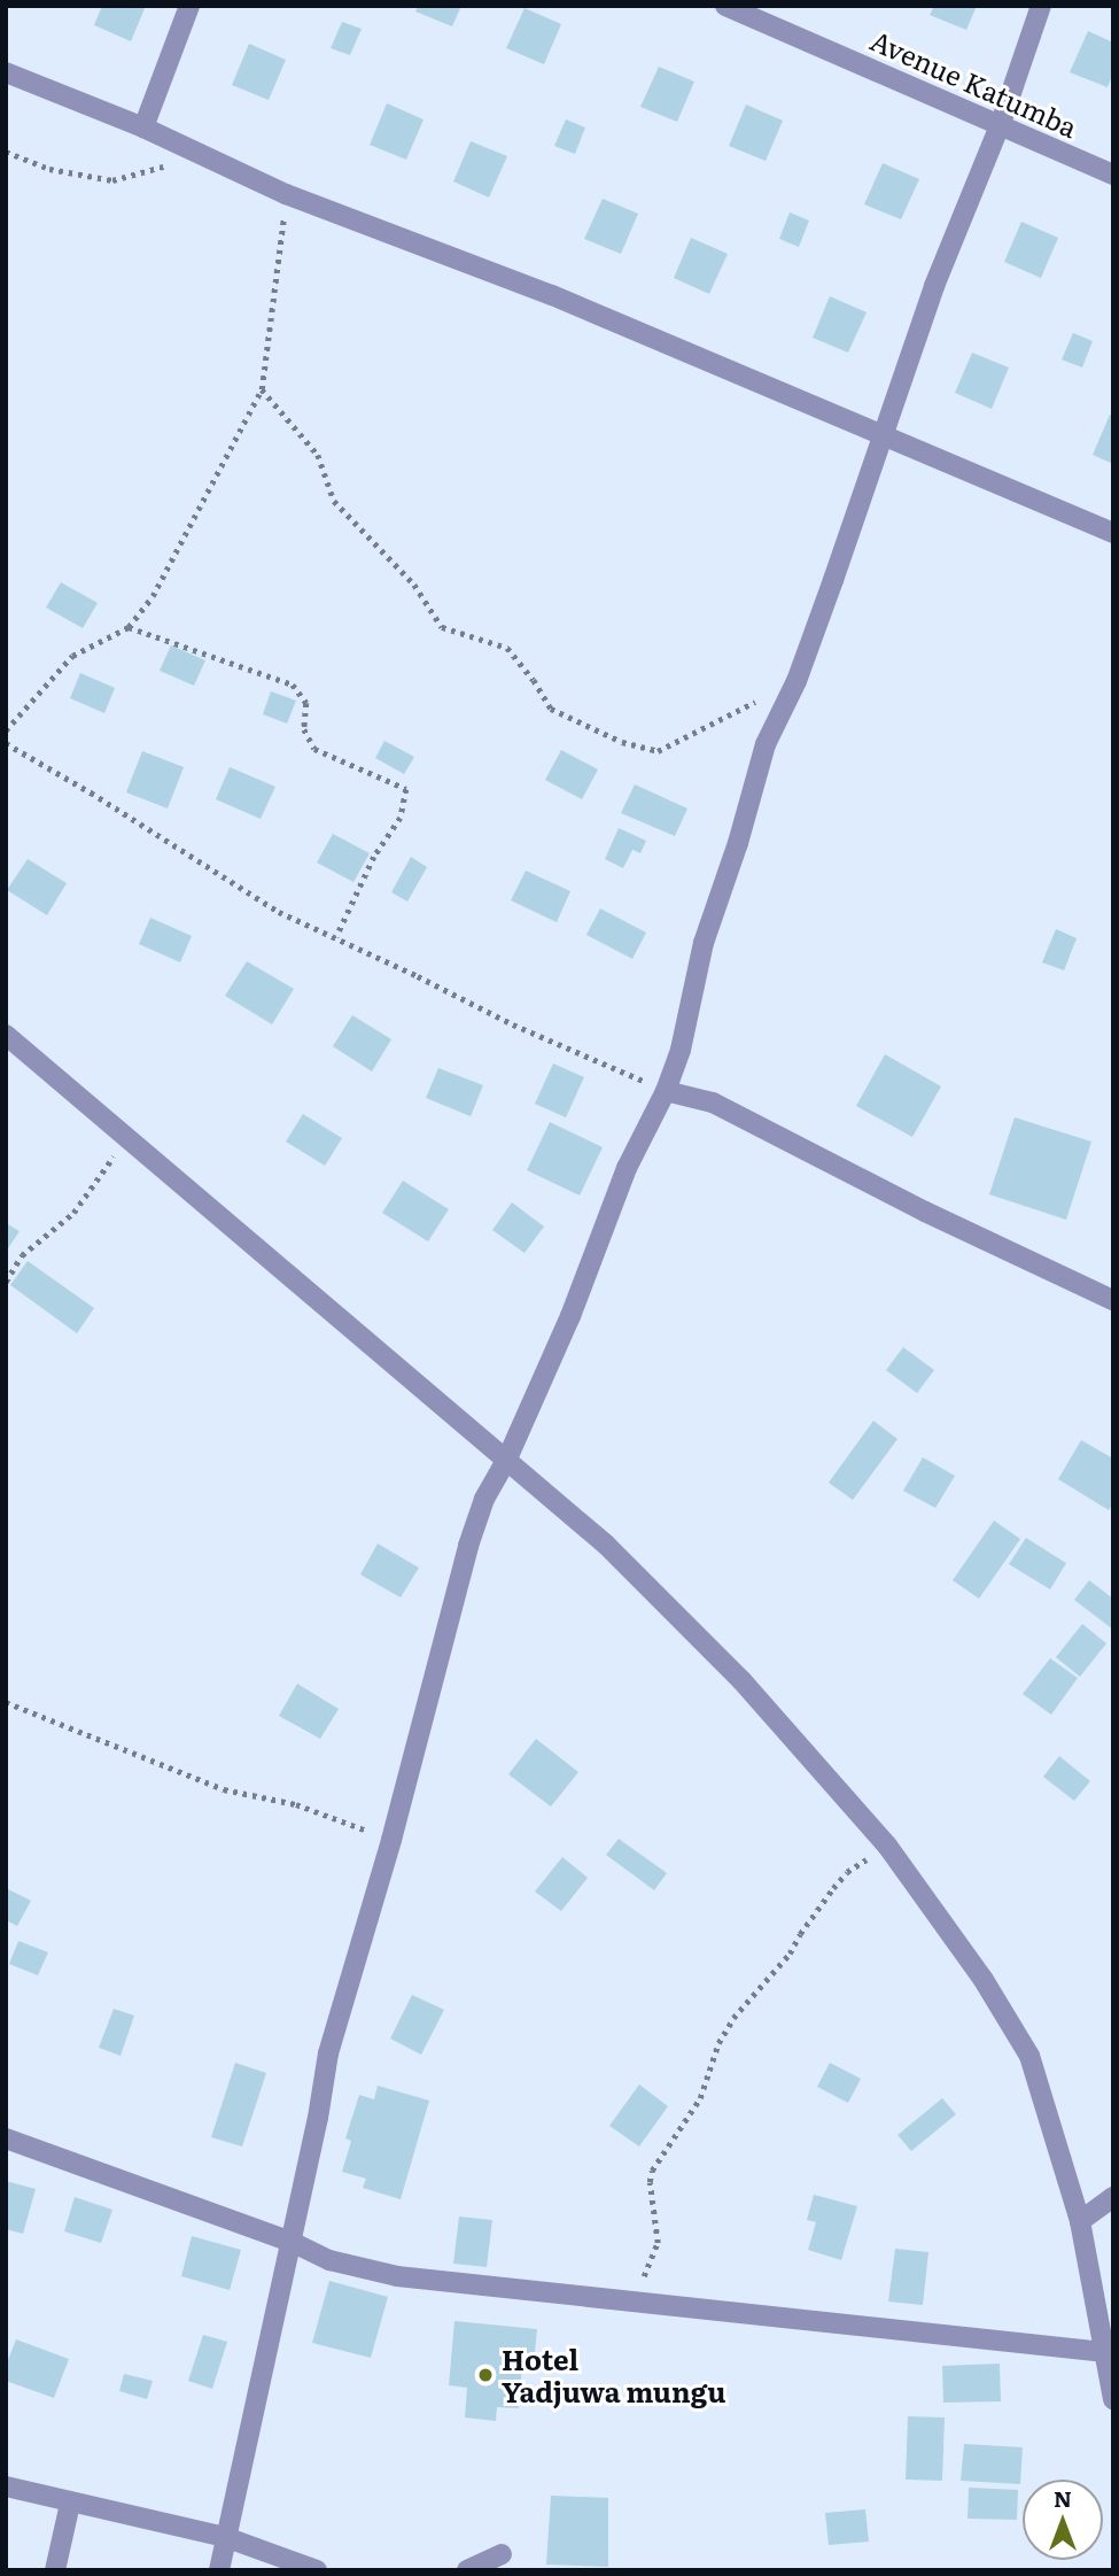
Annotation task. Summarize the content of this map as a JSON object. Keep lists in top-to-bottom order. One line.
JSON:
{"streets":{"street":["Avenue Katumba"]},"places":["Hotel Yadjuwa mungu"],"north":"top"}
